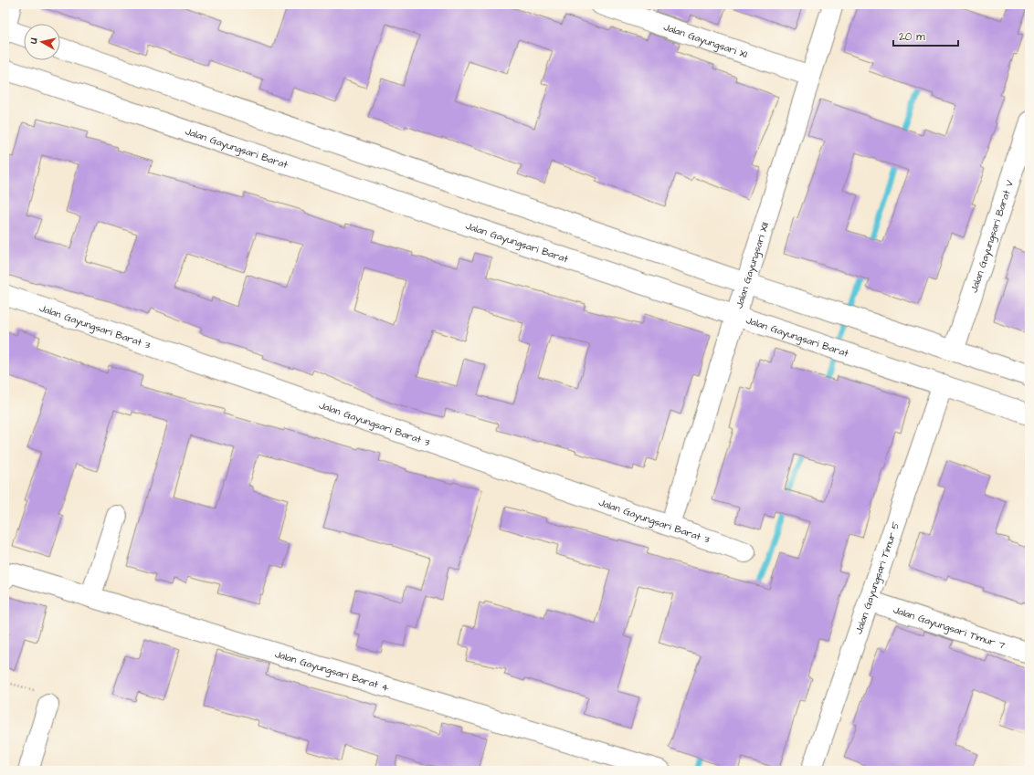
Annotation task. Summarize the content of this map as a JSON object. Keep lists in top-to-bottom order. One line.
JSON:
{"streets":{"street":["Jalan Gayungsari XI","Jalan Gayungsari Barat","Jalan Gayungsari Barat V","Jalan Gayungsari XII","Jalan Gayungsari Barat 3","Jalan Gayungsari Timur 5","Jalan Gayungsari Timur 7","Jalan Gayungsari Barat 4"]},"crossings":[["Jalan Gayungsari XI","Jalan Gayungsari XII"],["Jalan Gayungsari Barat","Jalan Gayungsari XII"],["Jalan Gayungsari Barat","Jalan Gayungsari Timur 5"],["Jalan Gayungsari XII","Jalan Gayungsari Barat 3"],["Jalan Gayungsari Timur 5","Jalan Gayungsari Timur 7"]],"scale_bar":"20 m","north":"left"}
